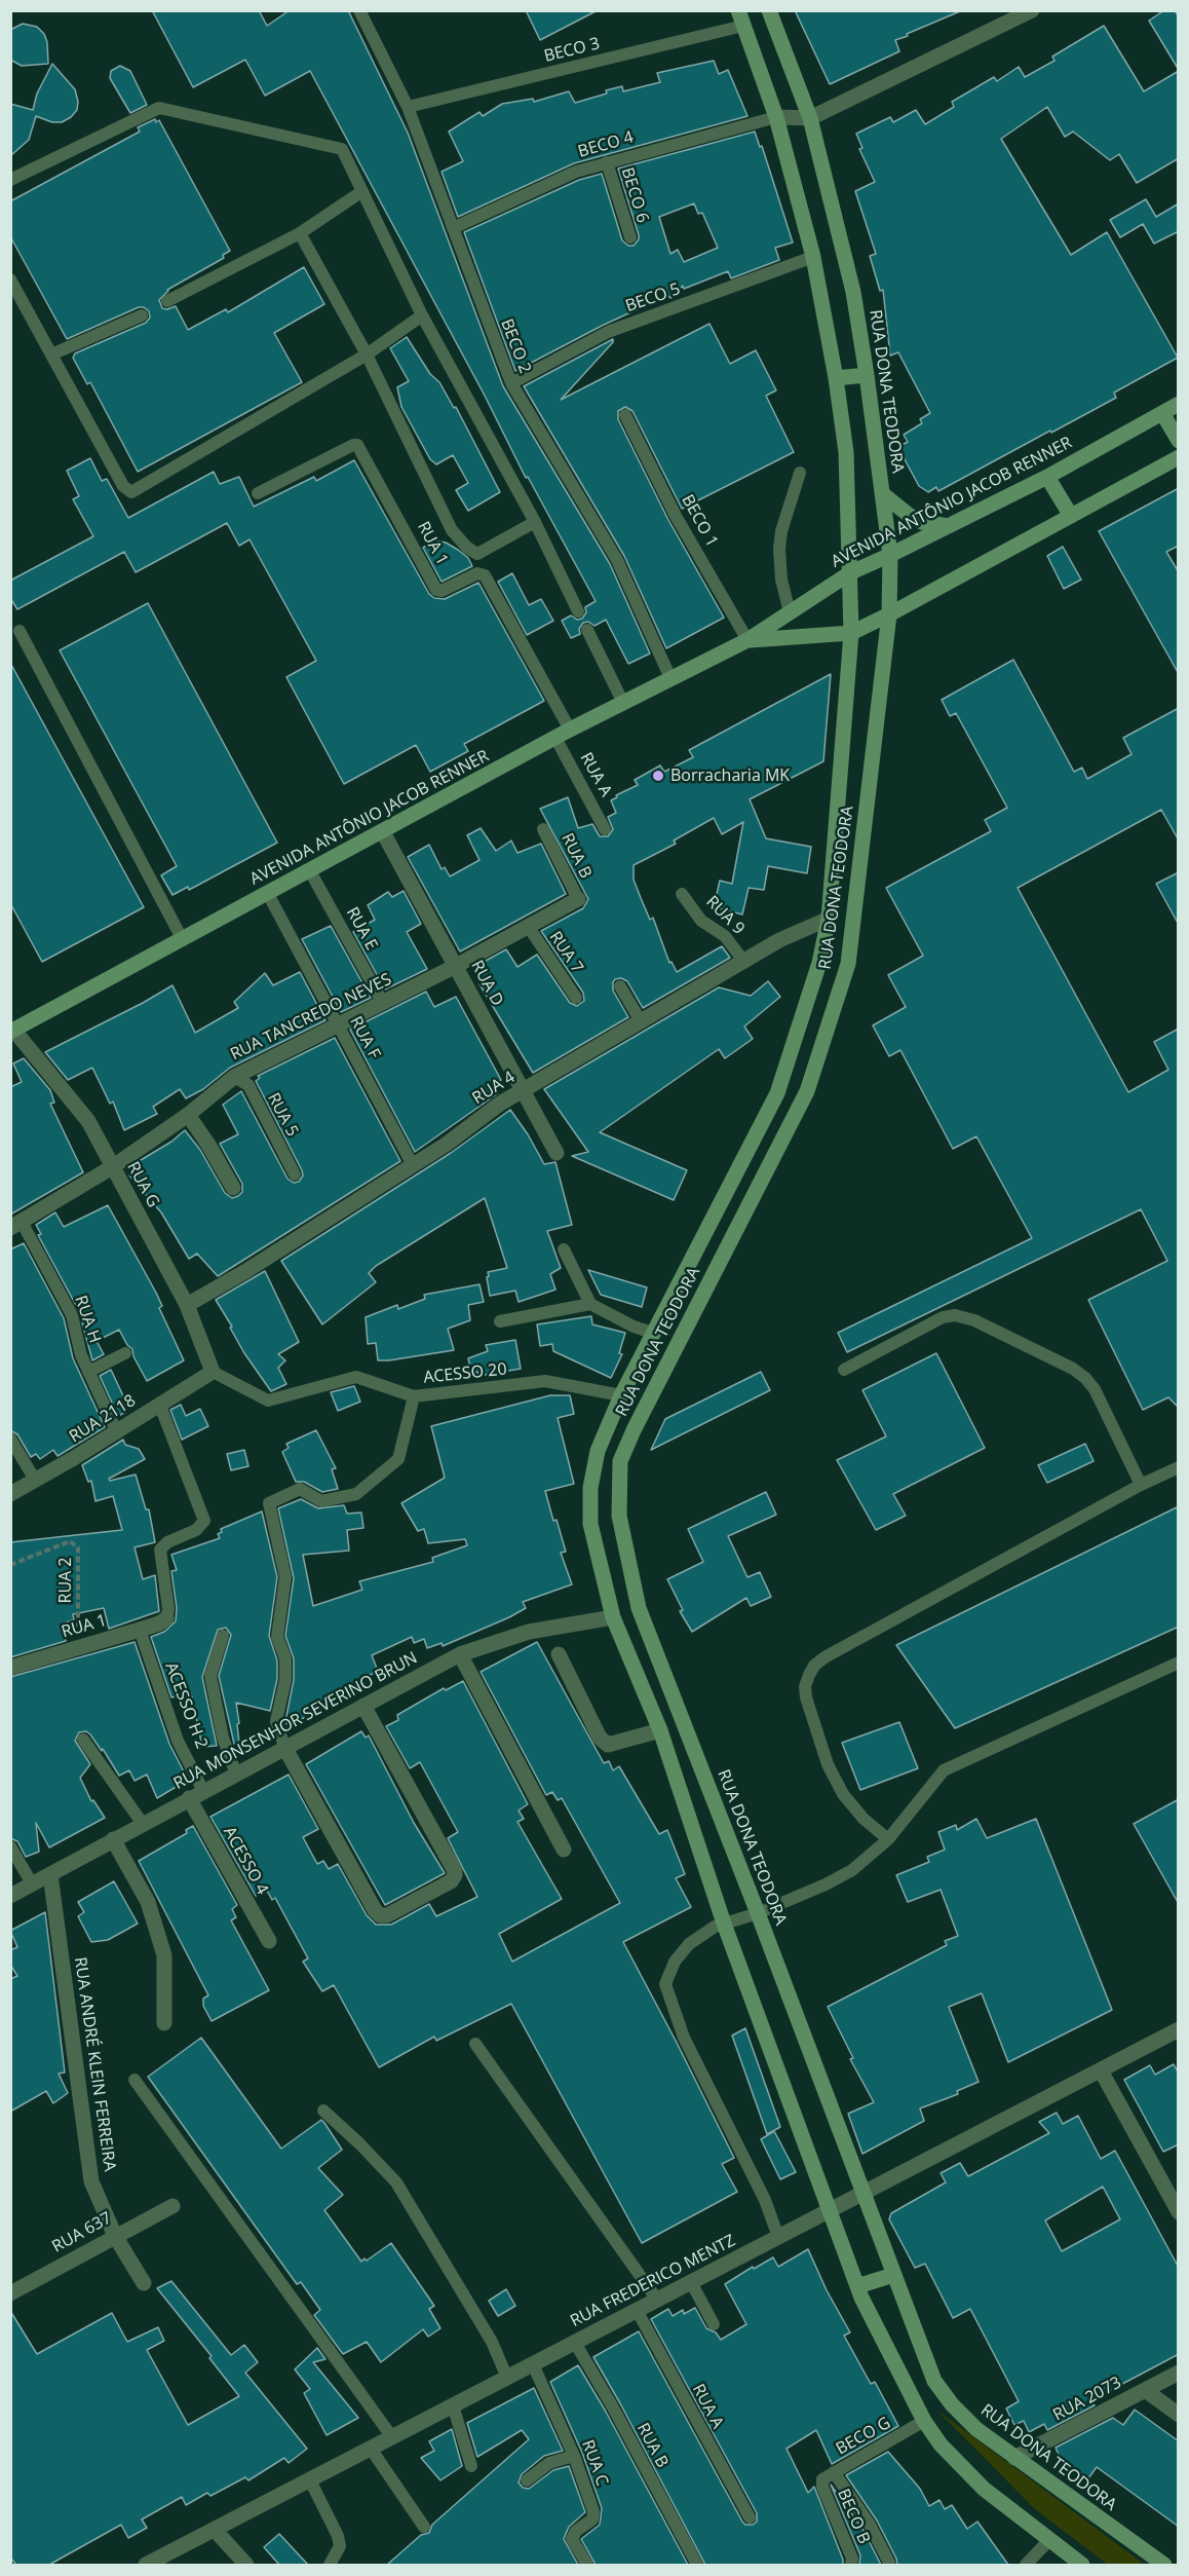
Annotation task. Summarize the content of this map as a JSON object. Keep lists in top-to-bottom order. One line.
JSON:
{"streets":{"main road":["RUA DONA TEODORA","AVENIDA ANTÔNIO JACOB RENNER"],"street":["RUA 1","RUA D","RUA TANCREDO NEVES","RUA 4","RUA G","RUA 2118","RUA MONSENHOR SEVERINO BRUN","ACESSO 4","RUA ANDRÉ KLEIN FERREIRA","RUA 637","RUA FREDERICO MENTZ","RUA 2073"],"lane":["BECO 3","BECO 4","BECO 6","BECO 5","BECO 2","BECO 1","RUA A","RUA B","RUA 9","RUA E","RUA 7","RUA F","RUA 5","RUA H","ACESSO 20","ACESSO H 2","BECO G","RUA C","BECO B"],"path":["RUA 2"]},"crossings":[["BECO 3","BECO 2"],["BECO 3","RUA DONA TEODORA"],["BECO 4","BECO 6"],["BECO 4","BECO 2"],["BECO 4","RUA DONA TEODORA"],["BECO 5","BECO 2"],["BECO 5","RUA DONA TEODORA"],["BECO 2","AVENIDA ANTÔNIO JACOB RENNER"],["RUA DONA TEODORA","AVENIDA ANTÔNIO JACOB RENNER"],["RUA DONA TEODORA","RUA 4"],["RUA DONA TEODORA","ACESSO 20"],["RUA DONA TEODORA","RUA MONSENHOR SEVERINO BRUN"],["RUA DONA TEODORA","RUA FREDERICO MENTZ"],["RUA DONA TEODORA","RUA 2073"],["RUA DONA TEODORA","BECO G"],["AVENIDA ANTÔNIO JACOB RENNER","BECO 1"],["AVENIDA ANTÔNIO JACOB RENNER","RUA 1"],["AVENIDA ANTÔNIO JACOB RENNER","RUA A"],["AVENIDA ANTÔNIO JACOB RENNER","RUA E"],["AVENIDA ANTÔNIO JACOB RENNER","RUA D"],["AVENIDA ANTÔNIO JACOB RENNER","RUA F"],["AVENIDA ANTÔNIO JACOB RENNER","RUA G"],["RUA 1","RUA A"],["RUA 1","RUA 2"],["RUA 1","ACESSO H 2"],["RUA A","RUA FREDERICO MENTZ"],["RUA B","RUA TANCREDO NEVES"],["RUA B","RUA FREDERICO MENTZ"],["RUA 9","RUA 4"],["RUA E","RUA TANCREDO NEVES"],["RUA 7","RUA TANCREDO NEVES"],["RUA D","RUA TANCREDO NEVES"],["RUA D","RUA 4"],["RUA TANCREDO NEVES","RUA F"],["RUA TANCREDO NEVES","RUA 5"],["RUA TANCREDO NEVES","RUA G"],["RUA TANCREDO NEVES","RUA H"],["RUA F","RUA 4"],["RUA 4","RUA G"],["RUA G","RUA 2118"],["RUA H","RUA 2118"],["ACESSO 20","RUA MONSENHOR SEVERINO BRUN"],["ACESSO H 2","RUA MONSENHOR SEVERINO BRUN"],["ACESSO H 2","ACESSO 4"],["RUA MONSENHOR SEVERINO BRUN","ACESSO 4"],["RUA MONSENHOR SEVERINO BRUN","RUA ANDRÉ KLEIN FERREIRA"],["RUA ANDRÉ KLEIN FERREIRA","RUA 637"],["RUA FREDERICO MENTZ","RUA C"],["BECO G","BECO B"]],"places":["Borracharia MK"]}
